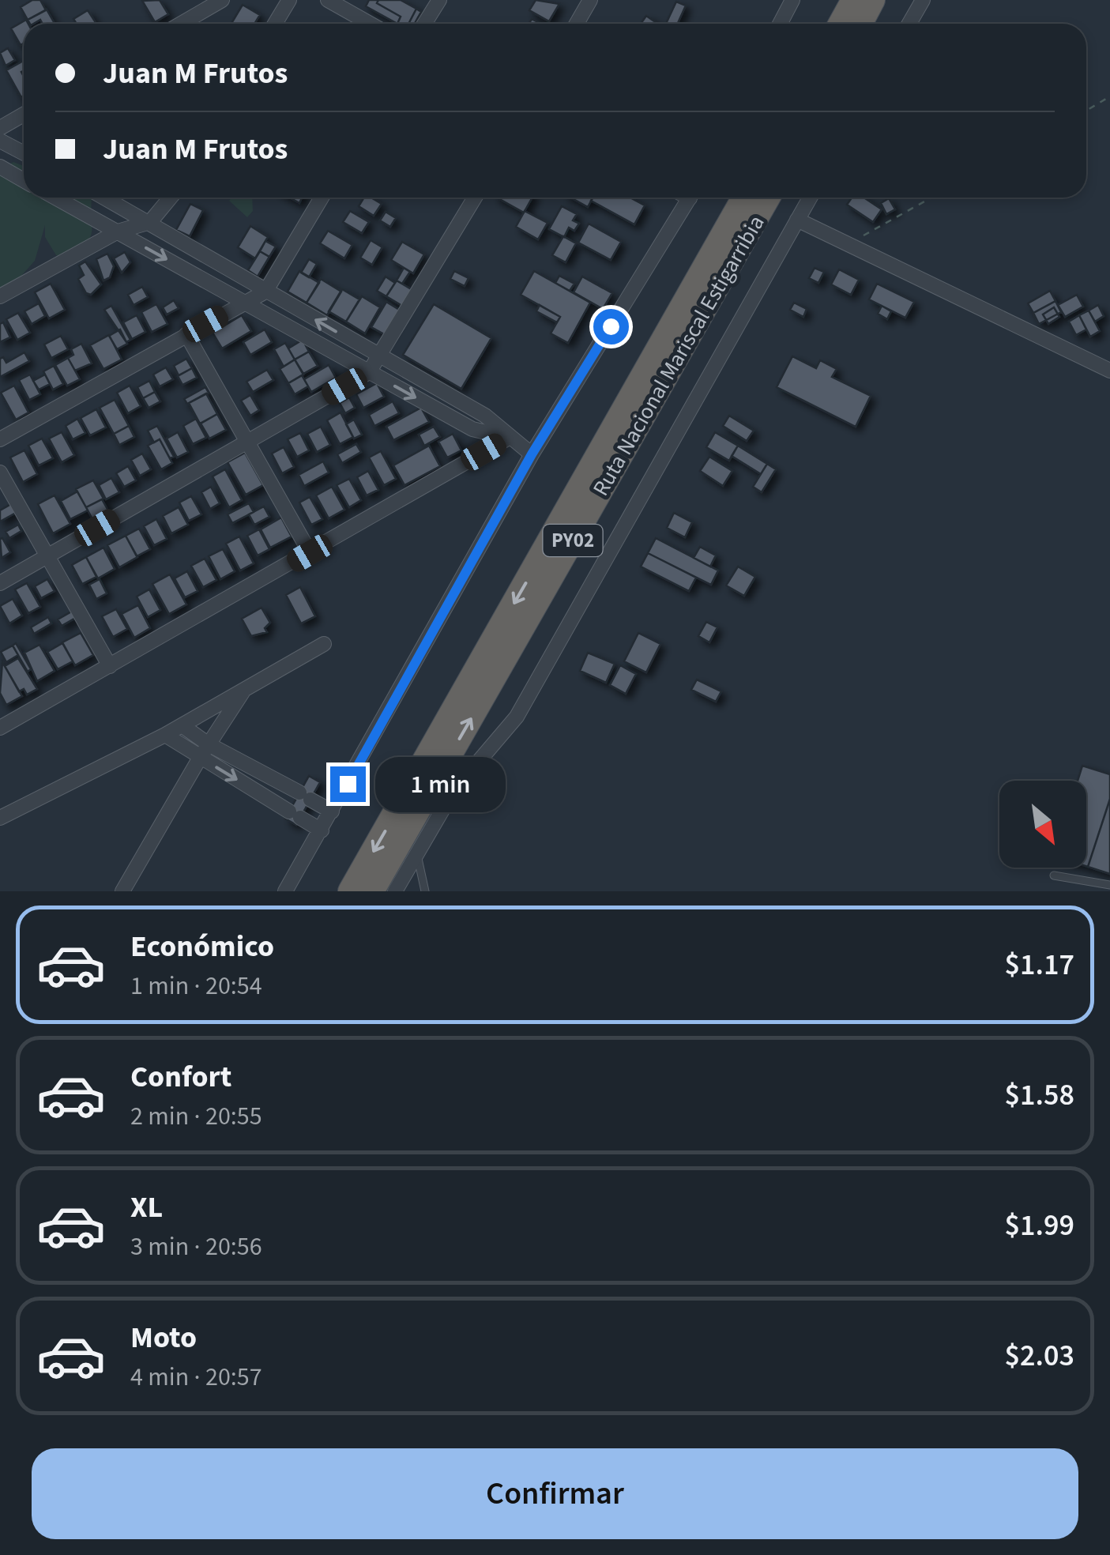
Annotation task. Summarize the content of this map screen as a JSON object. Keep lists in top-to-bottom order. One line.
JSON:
{"streets":{"highway":["Ruta Nacional Mariscal Estigarribia","PY02"]},"north":"bottom right","page":{"banner":["Juan M Frutos","Juan M Frutos"],"bubble":"1 min","list":[{"name":"Económico","note":"1 min · 20:54","value":"$1.17"},{"name":"Confort","note":"2 min · 20:55","value":"$1.58"},{"name":"XL","note":"3 min · 20:56","value":"$1.99"},{"name":"Moto","note":"4 min · 20:57","value":"$2.03"}],"buttons":"Confirmar"}}
